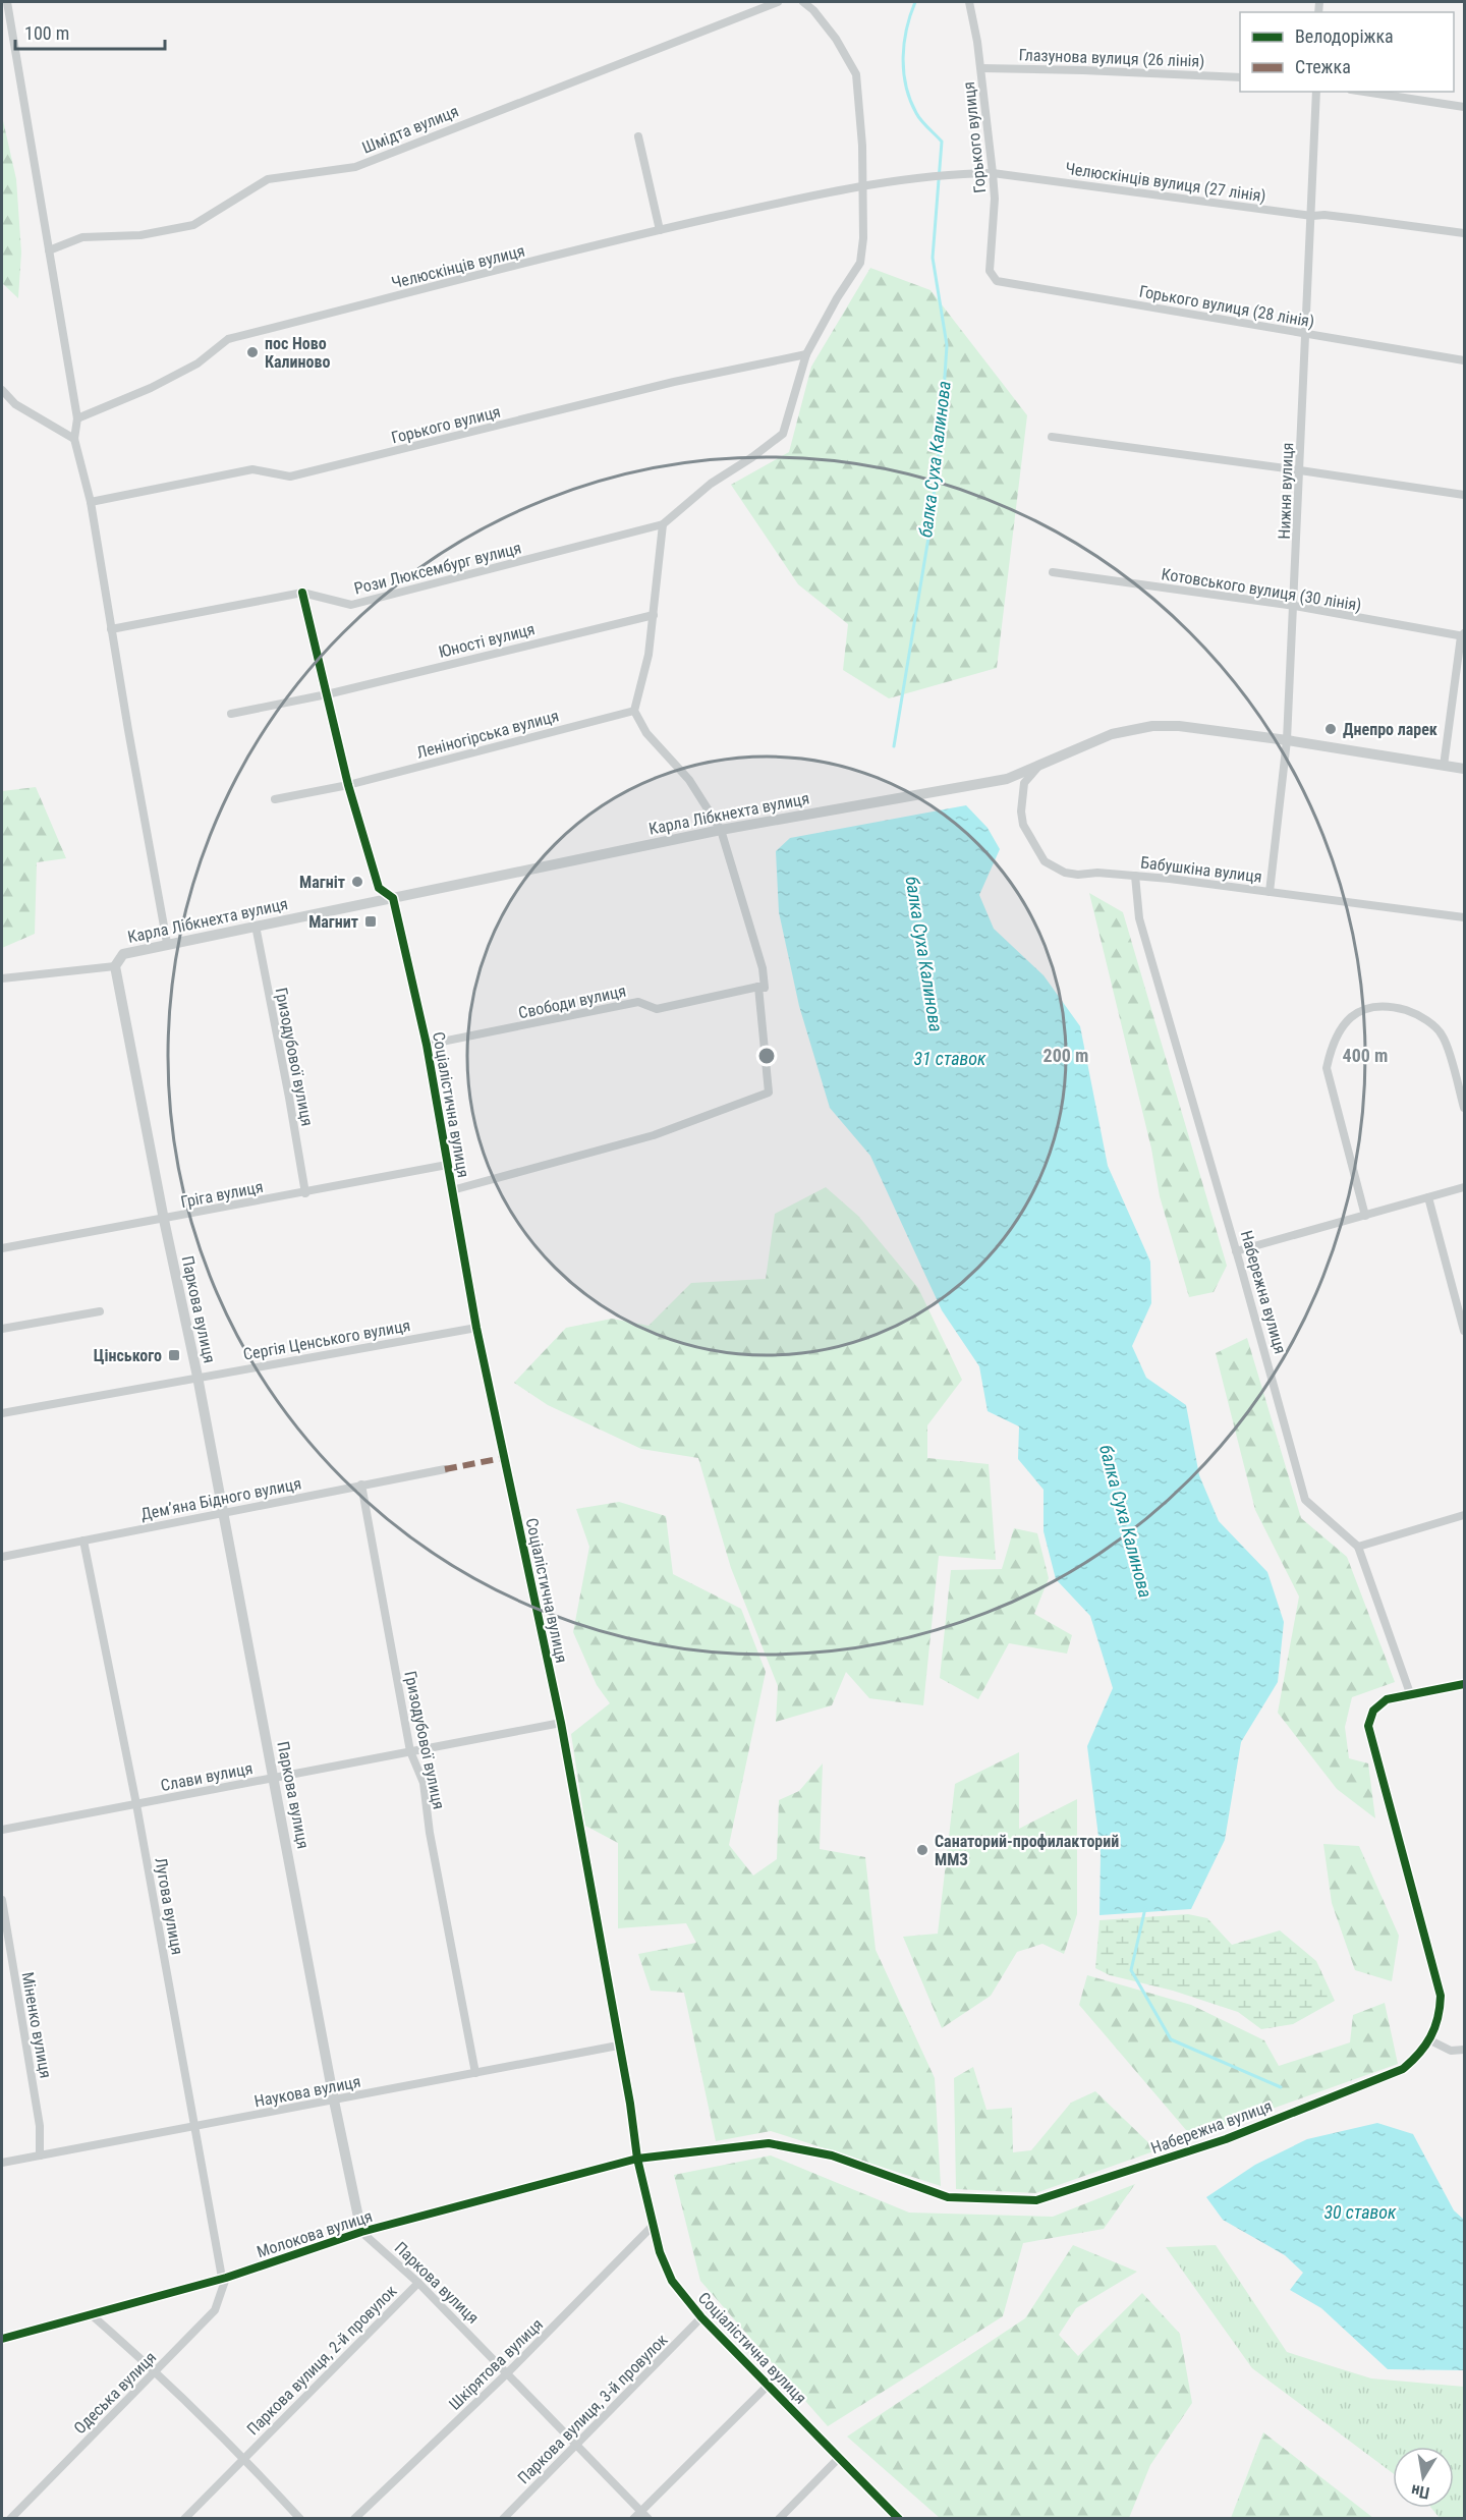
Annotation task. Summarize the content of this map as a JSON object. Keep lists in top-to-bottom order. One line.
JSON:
{"streets":{"street":["Глазунова вулиця (26 лiнiя)","Шмідта вулиця","Горького вулиця","Челюскінців вулиця (27 лiнiя)","Челюскінців вулиця","Горького вулиця (28 лiнiя)","Нижня вулиця","Рози Люксембург вулиця","Котовського вулиця (30 лiнiя)","Юності вулиця","Леніногірська вулиця","Карла Лібкнехта вулиця","Бабушкіна вулиця","Свободи вулиця","Гризодубової вулиця","Соціалістична вулиця","Гріга вулиця","Набережна вулиця","Паркова вулиця","Сергія Ценського вулиця","Дем’яна Бідного вулиця","Слави вулиця","Лугова вулиця","Міненко вулиця","Наукова вулиця","Молокова вулиця","Паркова вулиця, 2-й провулок","Шкірятова вулиця","Одеська вулиця","Паркова вулиця, 3-й провулок"]},"crossings":[["Глазунова вулиця (26 лiнiя)","Горького вулиця"],["Горького вулиця","Челюскінців вулиця (27 лiнiя)"],["Горького вулиця","Горького вулиця (28 лiнiя)"],["Челюскінців вулиця (27 лiнiя)","Челюскінців вулиця"],["Челюскінців вулиця (27 лiнiя)","Нижня вулиця"],["Горького вулиця (28 лiнiя)","Нижня вулиця"],["Нижня вулиця","Котовського вулиця (30 лiнiя)"],["Нижня вулиця","Карла Лібкнехта вулиця"],["Нижня вулиця","Бабушкіна вулиця"],["Рози Люксембург вулиця","Соціалістична вулиця"],["Юності вулиця","Соціалістична вулиця"],["Леніногірська вулиця","Соціалістична вулиця"],["Карла Лібкнехта вулиця","Бабушкіна вулиця"],["Карла Лібкнехта вулиця","Гризодубової вулиця"],["Карла Лібкнехта вулиця","Соціалістична вулиця"],["Карла Лібкнехта вулиця","Паркова вулиця"],["Бабушкіна вулиця","Набережна вулиця"],["Свободи вулиця","Соціалістична вулиця"],["Гризодубової вулиця","Гріга вулиця"],["Гризодубової вулиця","Дем’яна Бідного вулиця"],["Гризодубової вулиця","Слави вулиця"],["Гризодубової вулиця","Наукова вулиця"],["Соціалістична вулиця","Гріга вулиця"],["Соціалістична вулиця","Набережна вулиця"],["Соціалістична вулиця","Сергія Ценського вулиця"],["Соціалістична вулиця","Слави вулиця"],["Соціалістична вулиця","Наукова вулиця"],["Соціалістична вулиця","Молокова вулиця"],["Соціалістична вулиця","Шкірятова вулиця"],["Соціалістична вулиця","Паркова вулиця, 3-й провулок"],["Гріга вулиця","Паркова вулиця"],["Набережна вулиця","Молокова вулиця"],["Паркова вулиця","Сергія Ценського вулиця"],["Паркова вулиця","Дем’яна Бідного вулиця"],["Паркова вулиця","Слави вулиця"],["Паркова вулиця","Наукова вулиця"],["Паркова вулиця","Молокова вулиця"],["Паркова вулиця","Паркова вулиця, 2-й провулок"],["Паркова вулиця","Шкірятова вулиця"],["Паркова вулиця","Паркова вулиця, 3-й провулок"],["Дем’яна Бідного вулиця","Лугова вулиця"],["Слави вулиця","Лугова вулиця"],["Лугова вулиця","Наукова вулиця"],["Лугова вулиця","Молокова вулиця"],["Лугова вулиця","Одеська вулиця"],["Міненко вулиця","Наукова вулиця"],["Молокова вулиця","Одеська вулиця"]],"water":["балка Суха Калинова","31 ставок","30 ставок"],"places":{"other":["пос Ново Калиново","Днепро ларек","Магніт","Санаторий-профилакторий ММЗ"],"transit":["Магнит","Цінського"]},"legend":["Велодоріжка","Стежка"],"scale_bar":"100 m","north":"bottom","rings":["200 m","400 m"]}
